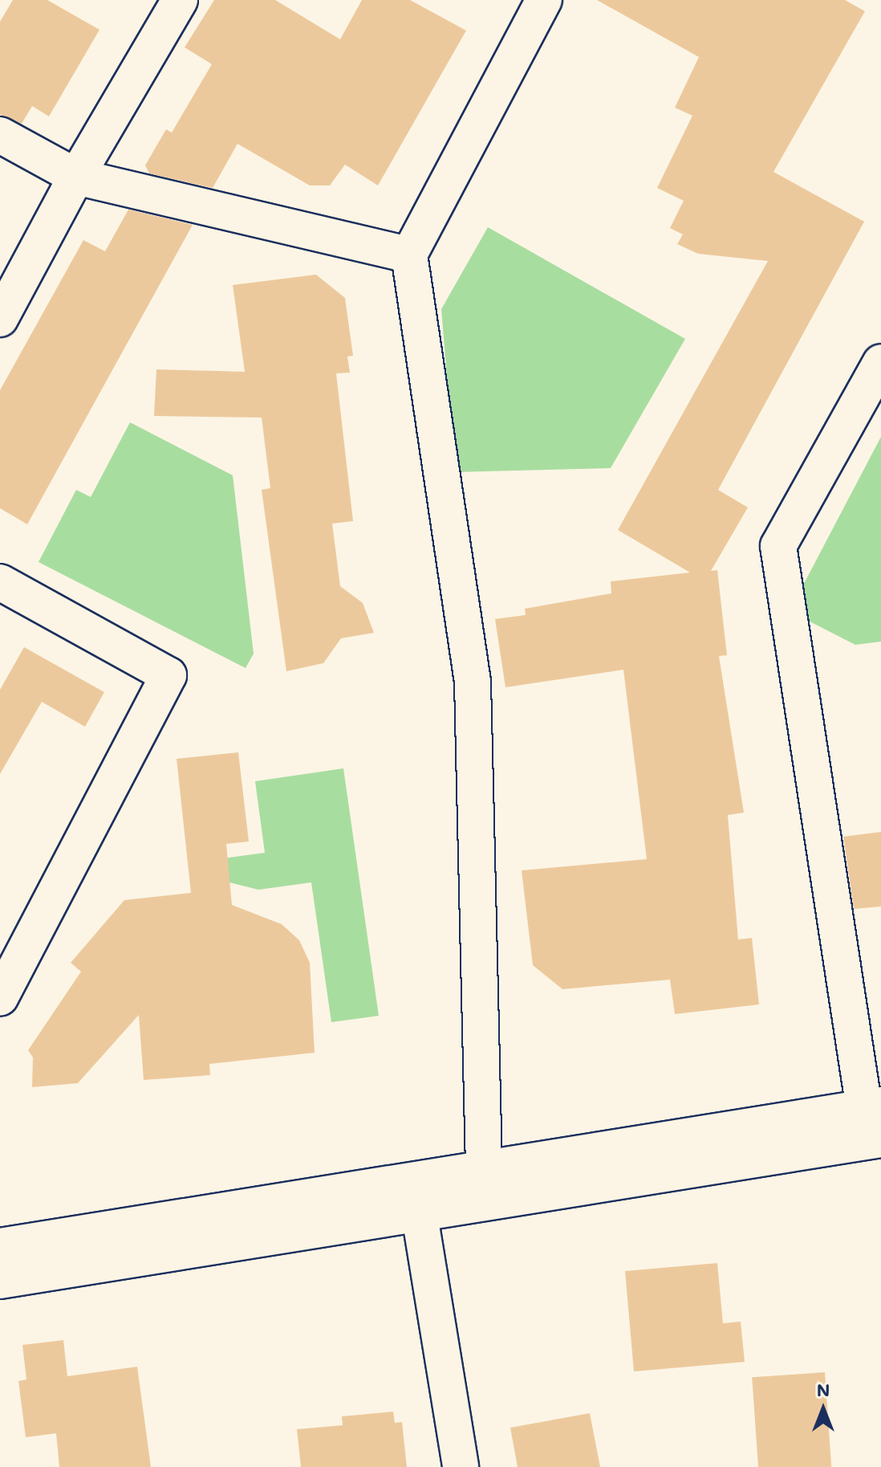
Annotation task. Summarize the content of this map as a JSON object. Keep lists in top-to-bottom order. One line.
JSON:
{"north":"top"}
